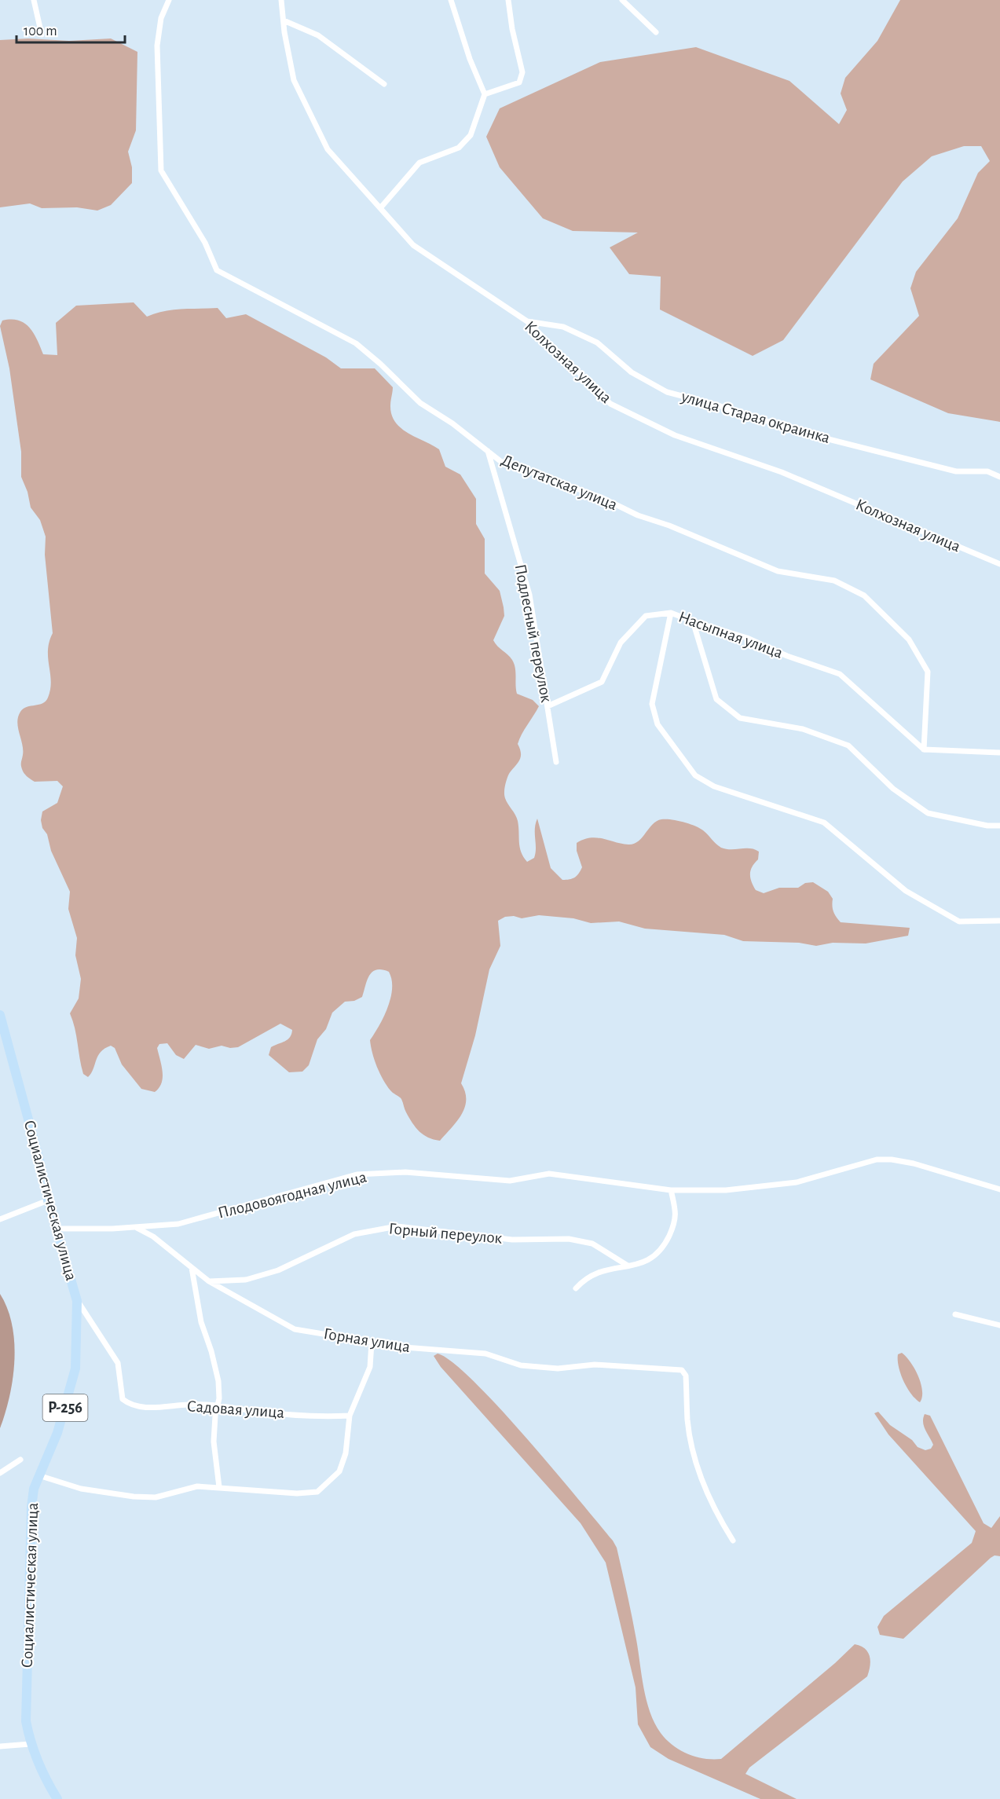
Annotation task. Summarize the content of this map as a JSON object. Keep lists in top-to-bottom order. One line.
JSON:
{"streets":{"main road":["Социалистическая улица","Р-256"],"street":["Колхозная улица","улица Старая окраинка","Депутатская улица","Подлесный переулок","Насыпная улица","Плодовоягодная улица","Горный переулок","Горная улица","Садовая улица"]},"crossings":[["Колхозная улица","улица Старая окраинка"],["Депутатская улица","Подлесный переулок"],["Депутатская улица","Насыпная улица"],["Подлесный переулок","Насыпная улица"],["Плодовоягодная улица","Социалистическая улица"],["Плодовоягодная улица","Горная улица"],["Социалистическая улица","Садовая улица"],["Горный переулок","Горная улица"]],"scale_bar":"100 m"}
